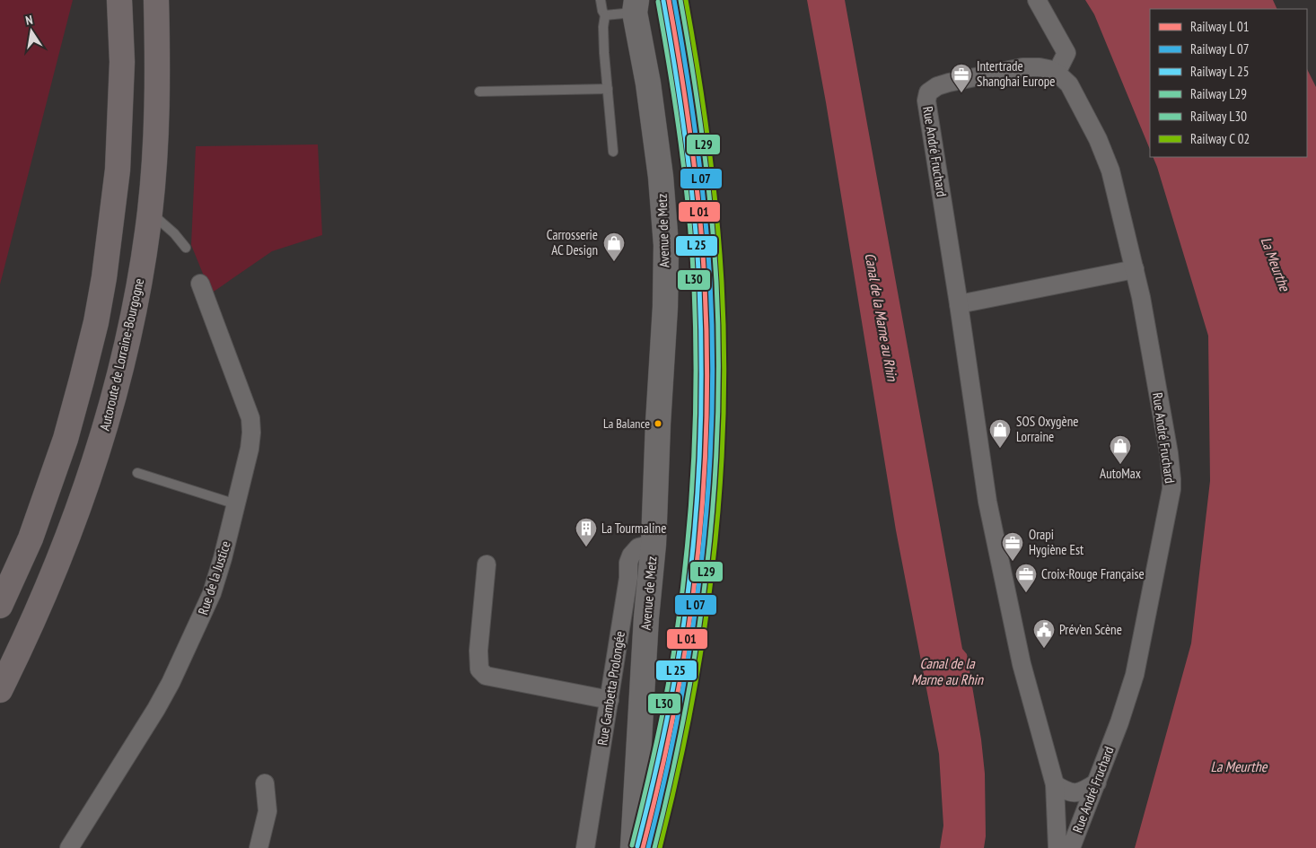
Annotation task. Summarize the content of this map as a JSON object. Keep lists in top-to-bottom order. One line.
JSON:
{"streets":{"highway":["Autoroute de Lorraine-Bourgogne"],"main road":["Avenue de Metz"],"street":["Rue André Fruchard","Rue de la Justice","Rue Gambetta Prolongée"]},"crossings":[["Avenue de Metz","Rue Gambetta Prolongée"]],"water":["La Meurthe","Canal de la Marne au Rhin"],"places":{"office":["Intertrade Shanghai Europe","Orapi Hygiène Est","Croix-Rouge Française"],"shop":["Carrosserie AC Design","SOS Oxygène Lorraine","AutoMax"],"other":["La Balance"],"building":["La Tourmaline"],"public building":["Prév’en Scène"]},"lines":["rail line L29","rail line L30"],"legend":["Railway L 01","Railway L 07","Railway L 25","Railway L29","Railway L30","Railway C 02"],"north":"top"}
